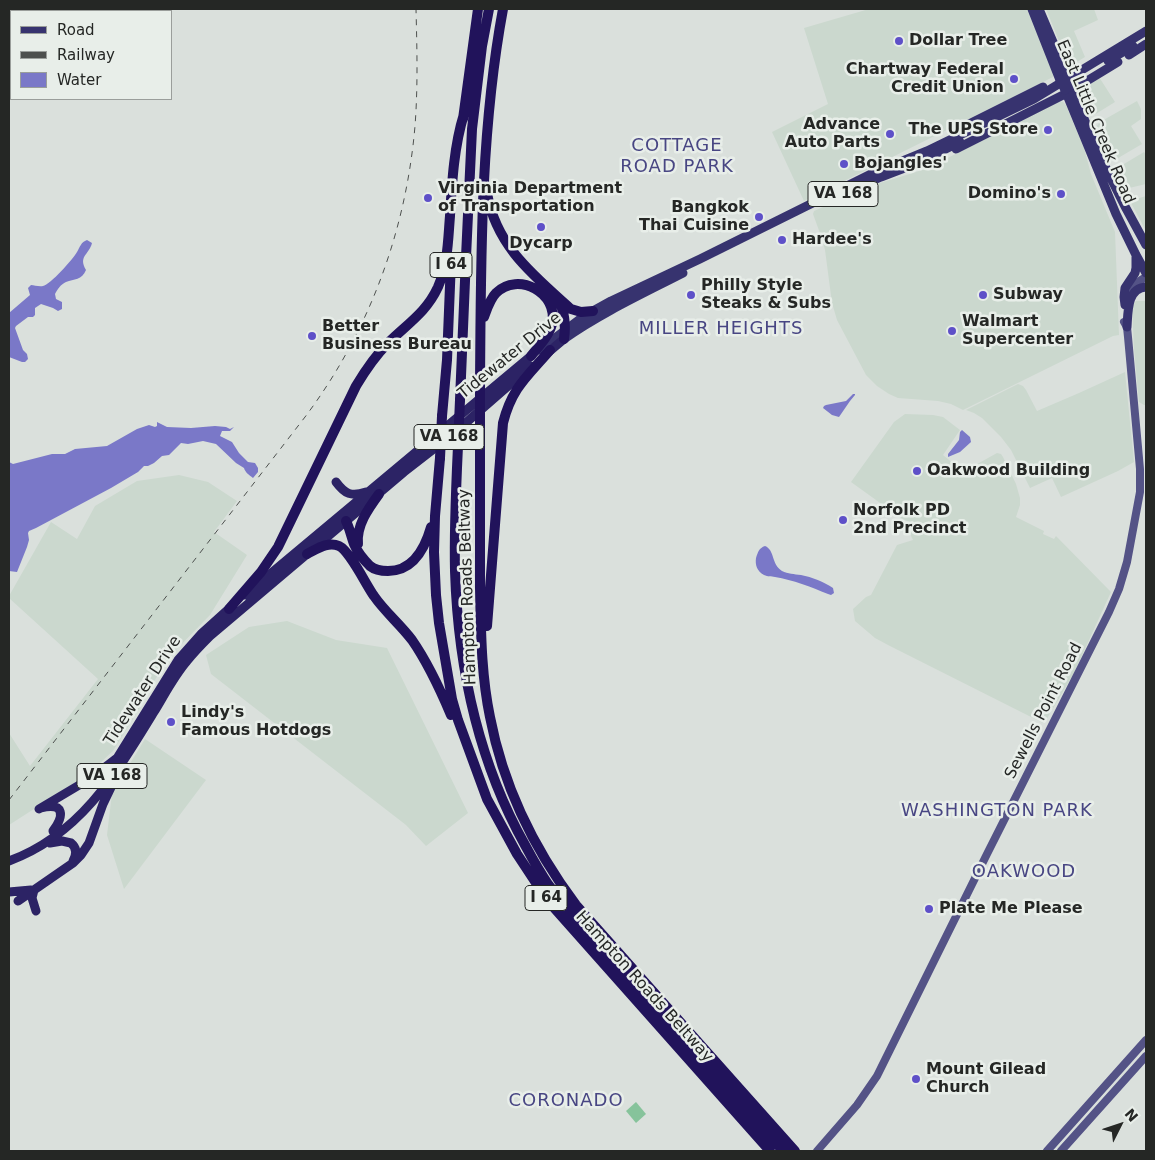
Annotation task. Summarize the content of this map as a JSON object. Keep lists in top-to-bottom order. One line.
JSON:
{"streets":{"highway":["VA 168","I 64","Tidewater Drive","Hampton Roads Beltway"],"main road":["East Little Creek Road","Sewells Point Road"]},"districts":["COTTAGE ROAD PARK","MILLER HEIGHTS","WASHINGTON PARK","OAKWOOD","CORONADO"],"places":["Dollar Tree","Chartway Federal Credit Union","The UPS Store","Advance Auto Parts","Bojangles'","Domino's","Virginia Department of Transportation","Bangkok Thai Cuisine","Dycarp","Hardee's","Philly Style Steaks & Subs","Subway","Walmart Supercenter","Better Business Bureau","Oakwood Building","Norfolk PD 2nd Precinct","Lindy's Famous Hotdogs","Plate Me Please","Mount Gilead Church"],"legend":["Road","Railway","Water"],"north":"top right"}
